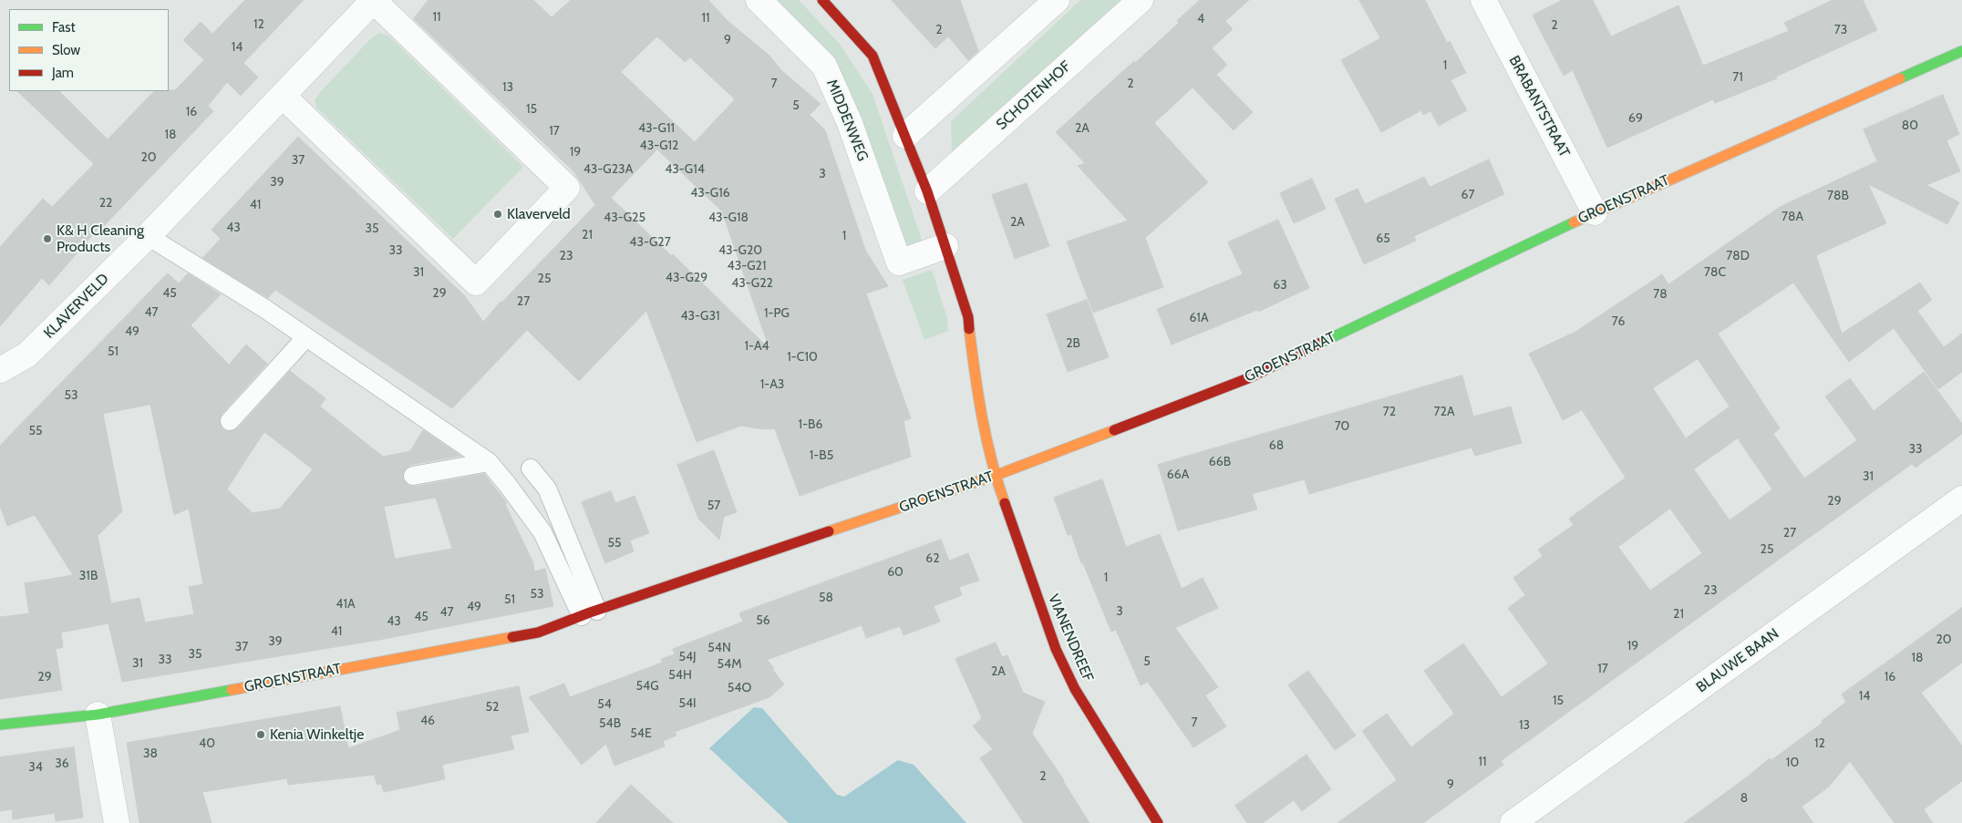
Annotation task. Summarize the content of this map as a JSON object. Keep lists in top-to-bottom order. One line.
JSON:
{"streets":{"street":["SCHOTENHOF","BRABANTSTRAAT","MIDDENWEG","GROENSTRAAT","KLAVERVELD","VIANENDREEF","BLAUWE BAAN"]},"crossings":[["BRABANTSTRAAT","GROENSTRAAT"],["GROENSTRAAT","VIANENDREEF"]],"places":["Klaverveld","K& H Cleaning Products","Kenia Winkeltje"],"house_numbers":["11","11","4","12","2","2","73","9","14","1","71","7","2","13","5","15","16","69","80","43-G11","2A","17","18","43-G12","19","20","37","43-G23A","43-G14","3","39","43-G16","67","78B","22","41","78A","43-G25","43-G18","2A","43","35","21","1","65","43-G27","33","43-G20","23","78D","43-G21","31","78C","43-G29","25","43-G22","63","45","29","78","27","47","1-PG","43-G31","61A","76","49","2B","1-A4","51","1-C10","1-A3","53","72","72A","1-B6","70","55","68","33","1-B5","66B","66A","31","29","57","27","55","25","62","60","31B","1","23","53","58","51","41A","49","3","47","21","45","56","43","41","20","39","19","37","54N","35","54J","18","33","5","31","54M","17","2A","54H","29","16","54G","54O","14","15","54I","54","52","46","7","54B","13","54E","40","12","38","11","10","36","34","2","9","8"],"legend":["Fast","Slow","Jam"]}
